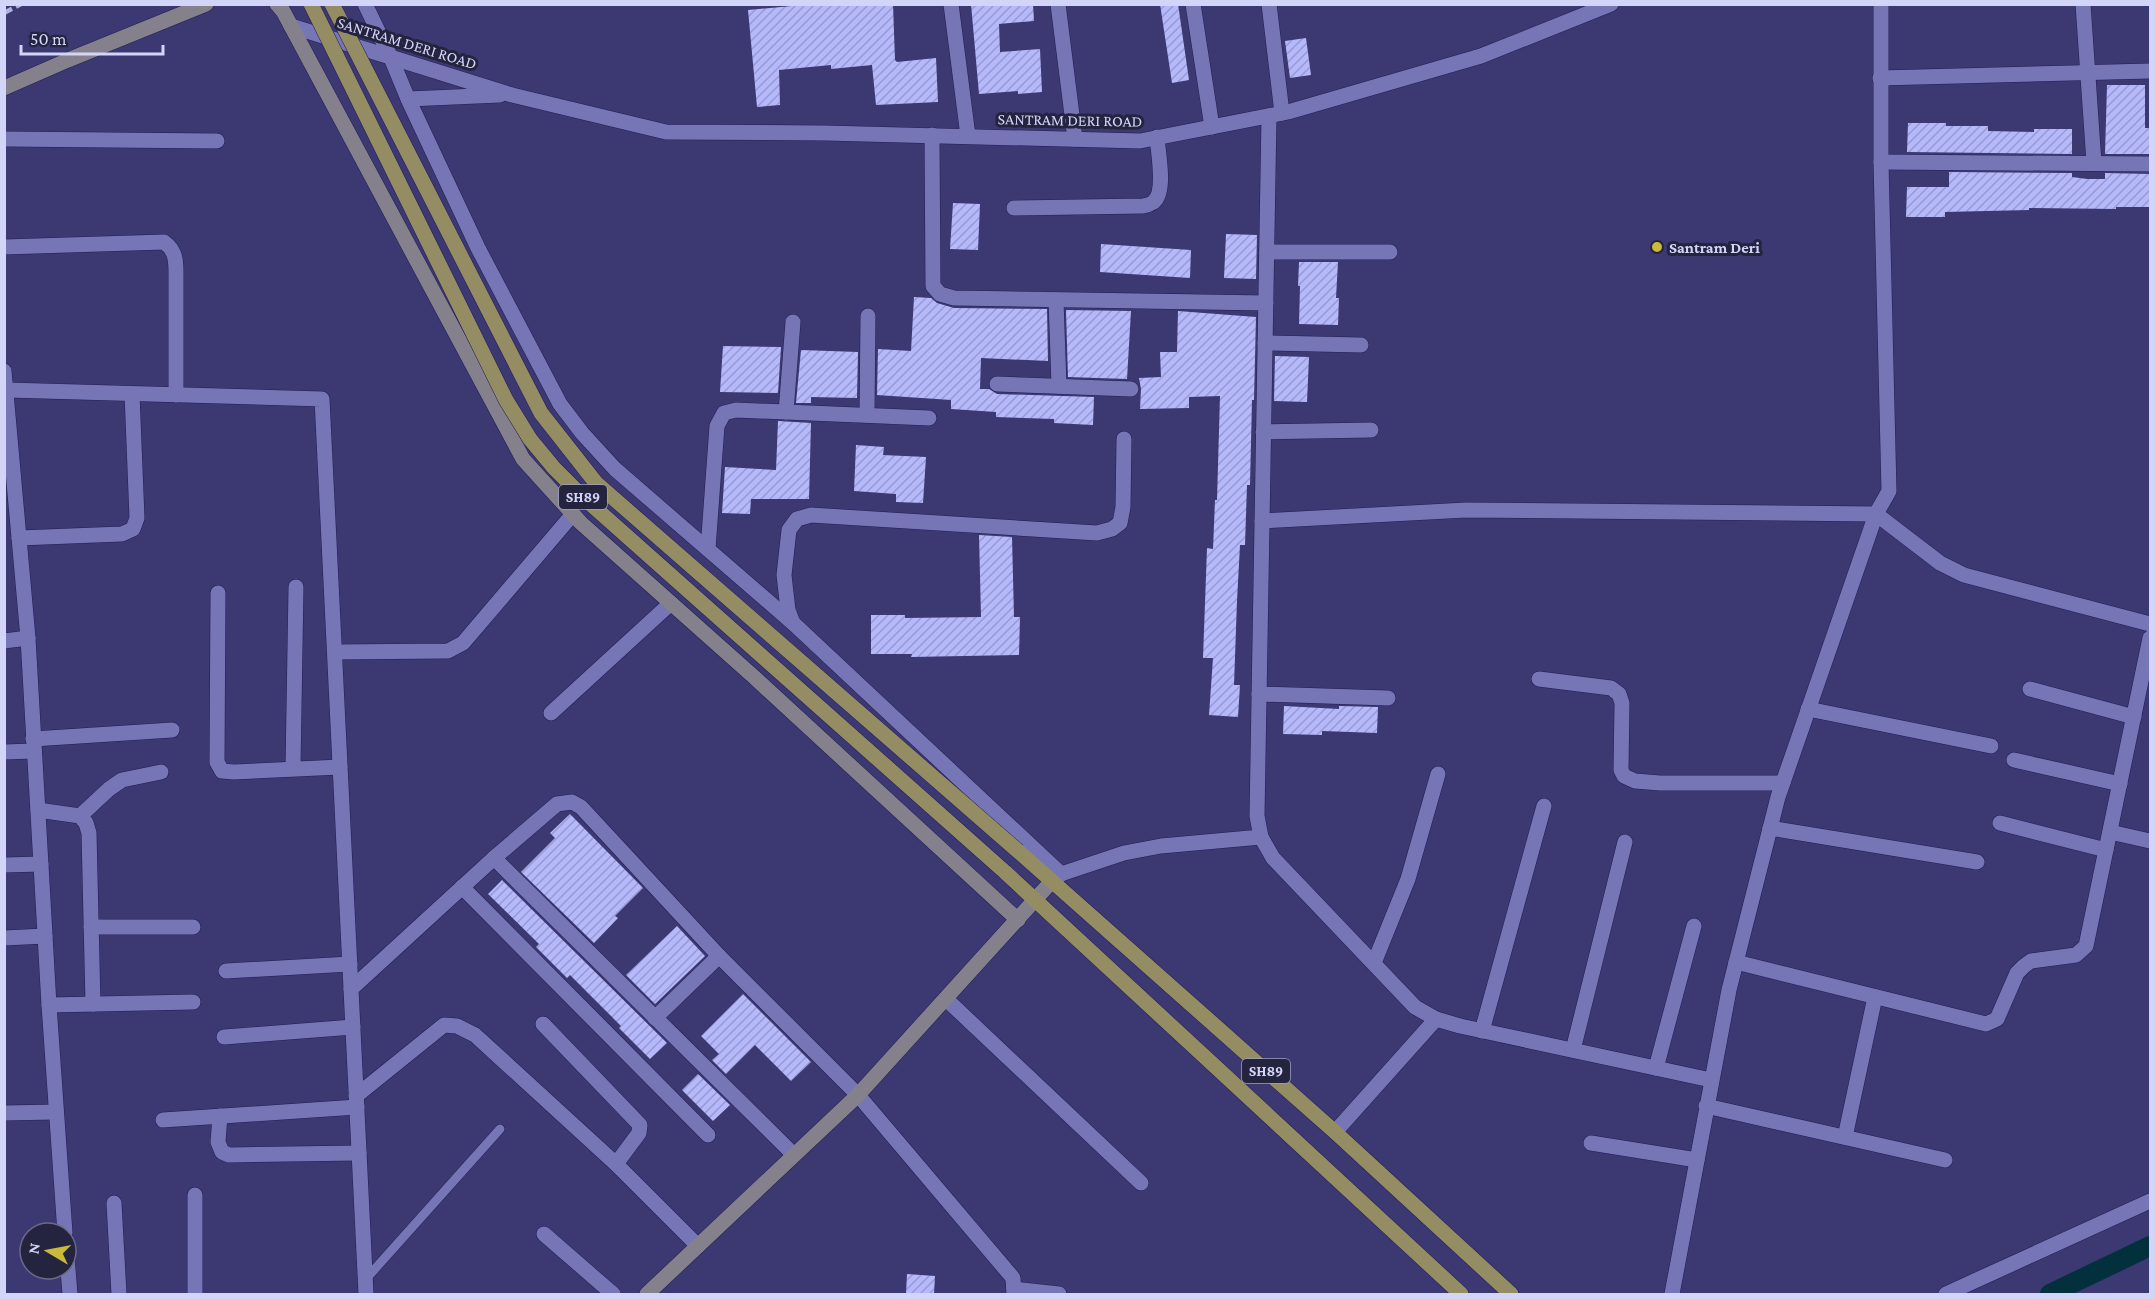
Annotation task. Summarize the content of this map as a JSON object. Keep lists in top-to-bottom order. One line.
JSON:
{"streets":{"main road":["SH89"],"street":["SANTRAM DERI ROAD"]},"places":["Santram Deri"],"scale_bar":"50 m","north":"left"}
